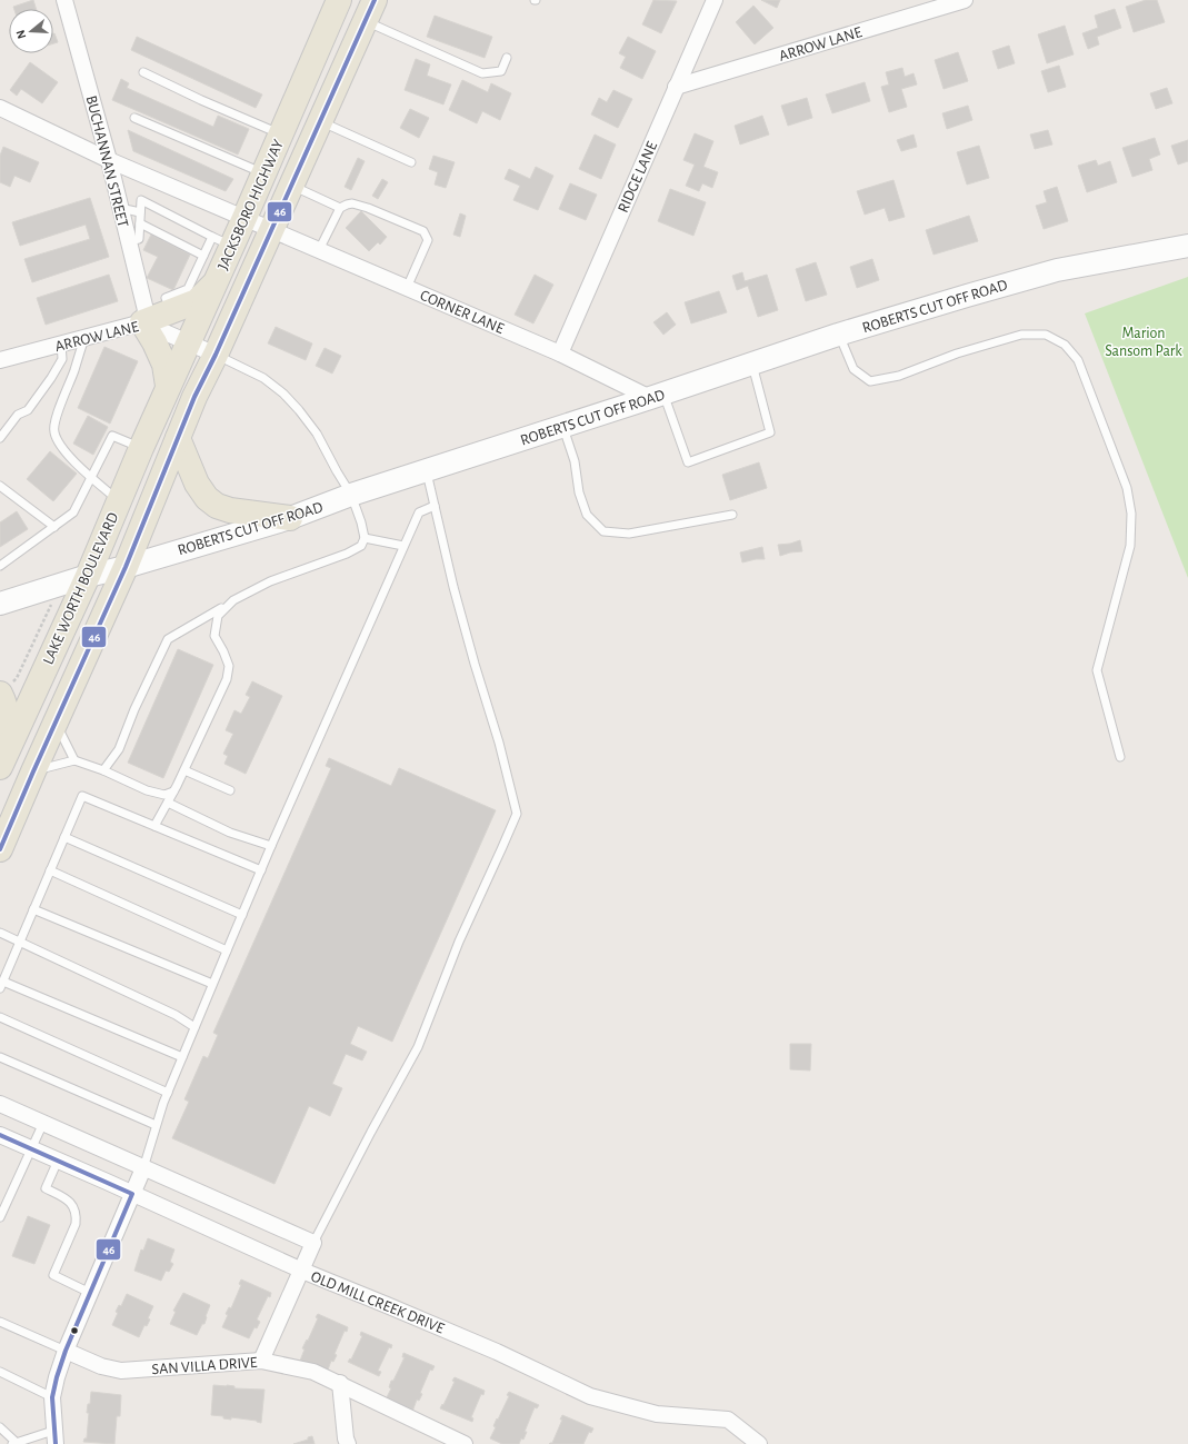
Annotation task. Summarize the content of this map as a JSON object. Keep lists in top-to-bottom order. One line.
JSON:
{"streets":{"main road":["JACKSBORO HIGHWAY","LAKE WORTH BOULEVARD"],"street":["ARROW LANE","BUCHANNAN STREET","RIDGE LANE","ROBERTS CUT OFF ROAD","CORNER LANE","OLD MILL CREEK DRIVE","SAN VILLA DRIVE"]},"crossings":[["ARROW LANE","BUCHANNAN STREET"],["ARROW LANE","RIDGE LANE"],["ARROW LANE","JACKSBORO HIGHWAY"],["BUCHANNAN STREET","CORNER LANE"],["RIDGE LANE","CORNER LANE"],["JACKSBORO HIGHWAY","CORNER LANE"],["JACKSBORO HIGHWAY","LAKE WORTH BOULEVARD"],["ROBERTS CUT OFF ROAD","CORNER LANE"],["ROBERTS CUT OFF ROAD","LAKE WORTH BOULEVARD"]],"parks":["Marion Sansom Park"],"lines":["transit line 46"],"north":"left"}
